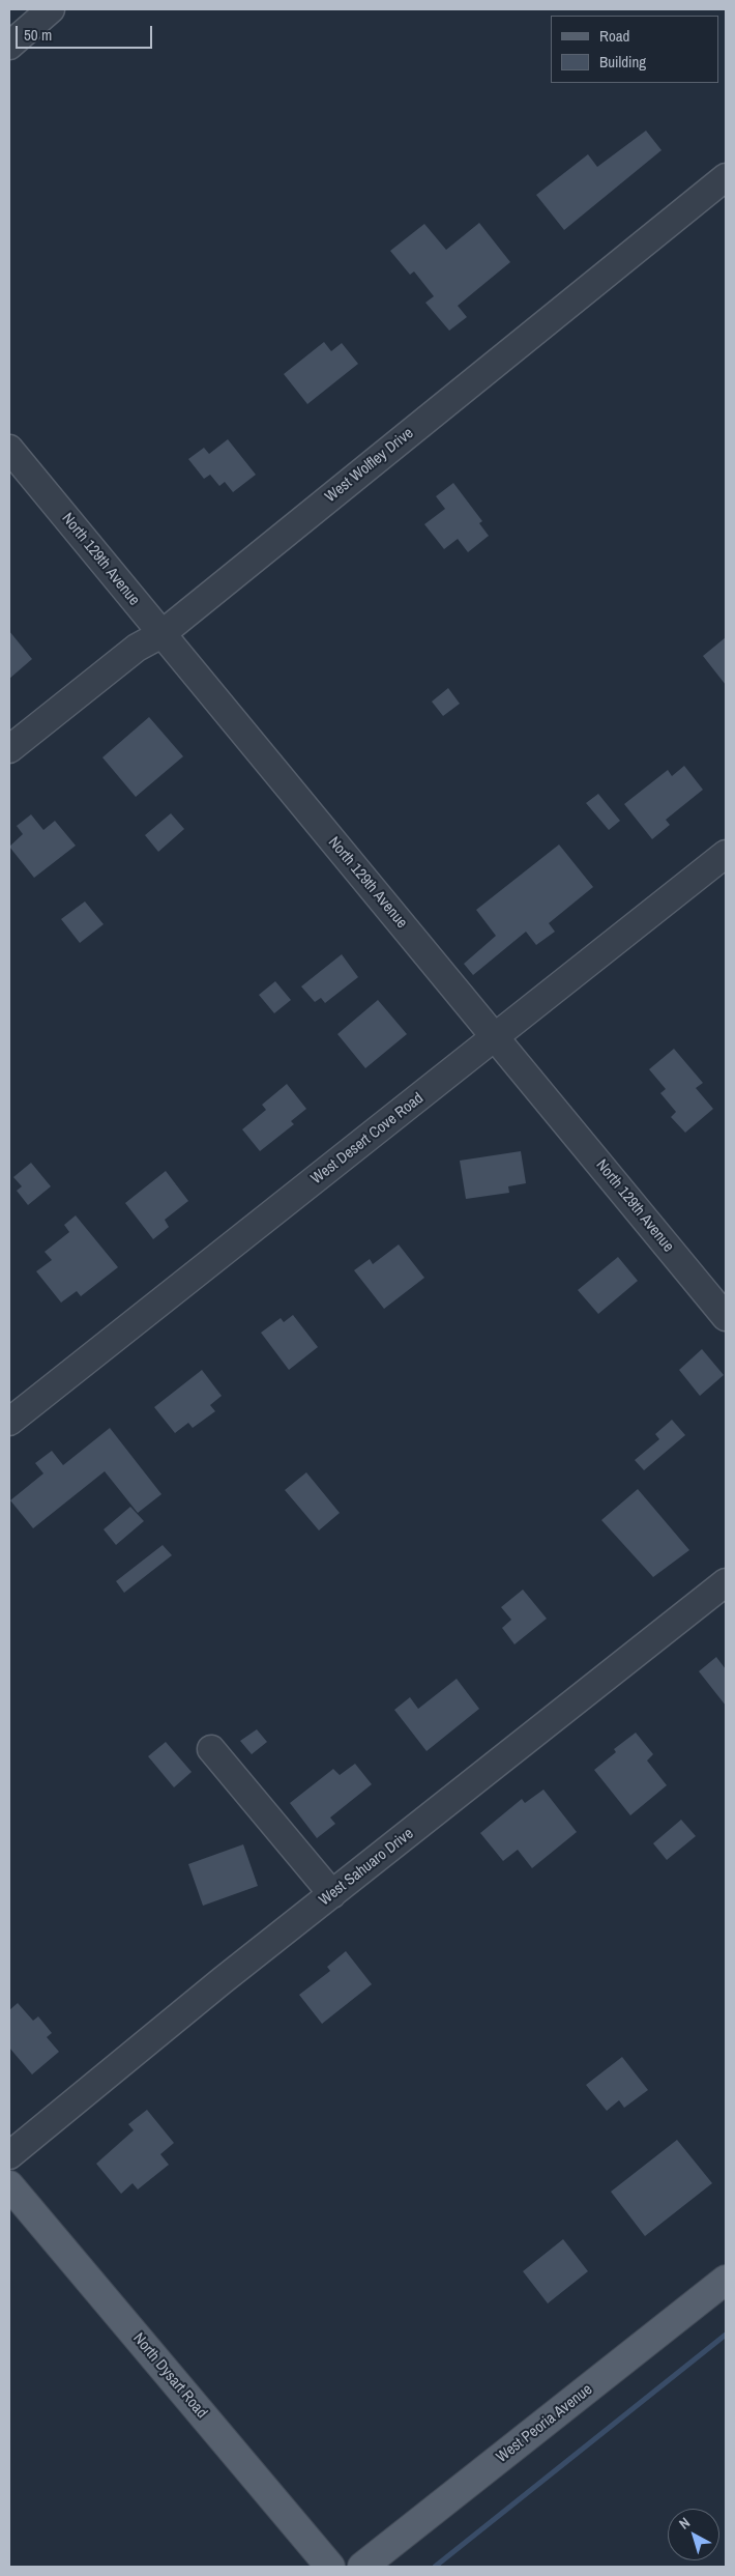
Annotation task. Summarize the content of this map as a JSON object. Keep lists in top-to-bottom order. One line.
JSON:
{"streets":{"main road":["North Dysart Road","West Peoria Avenue"],"street":["West Wolfley Drive","North 129th Avenue","West Desert Cove Road","West Sahuaro Drive"]},"crossings":[["West Wolfley Drive","North 129th Avenue"],["North 129th Avenue","West Desert Cove Road"]],"legend":["Road","Building"],"scale_bar":"50 m","north":"top left"}
